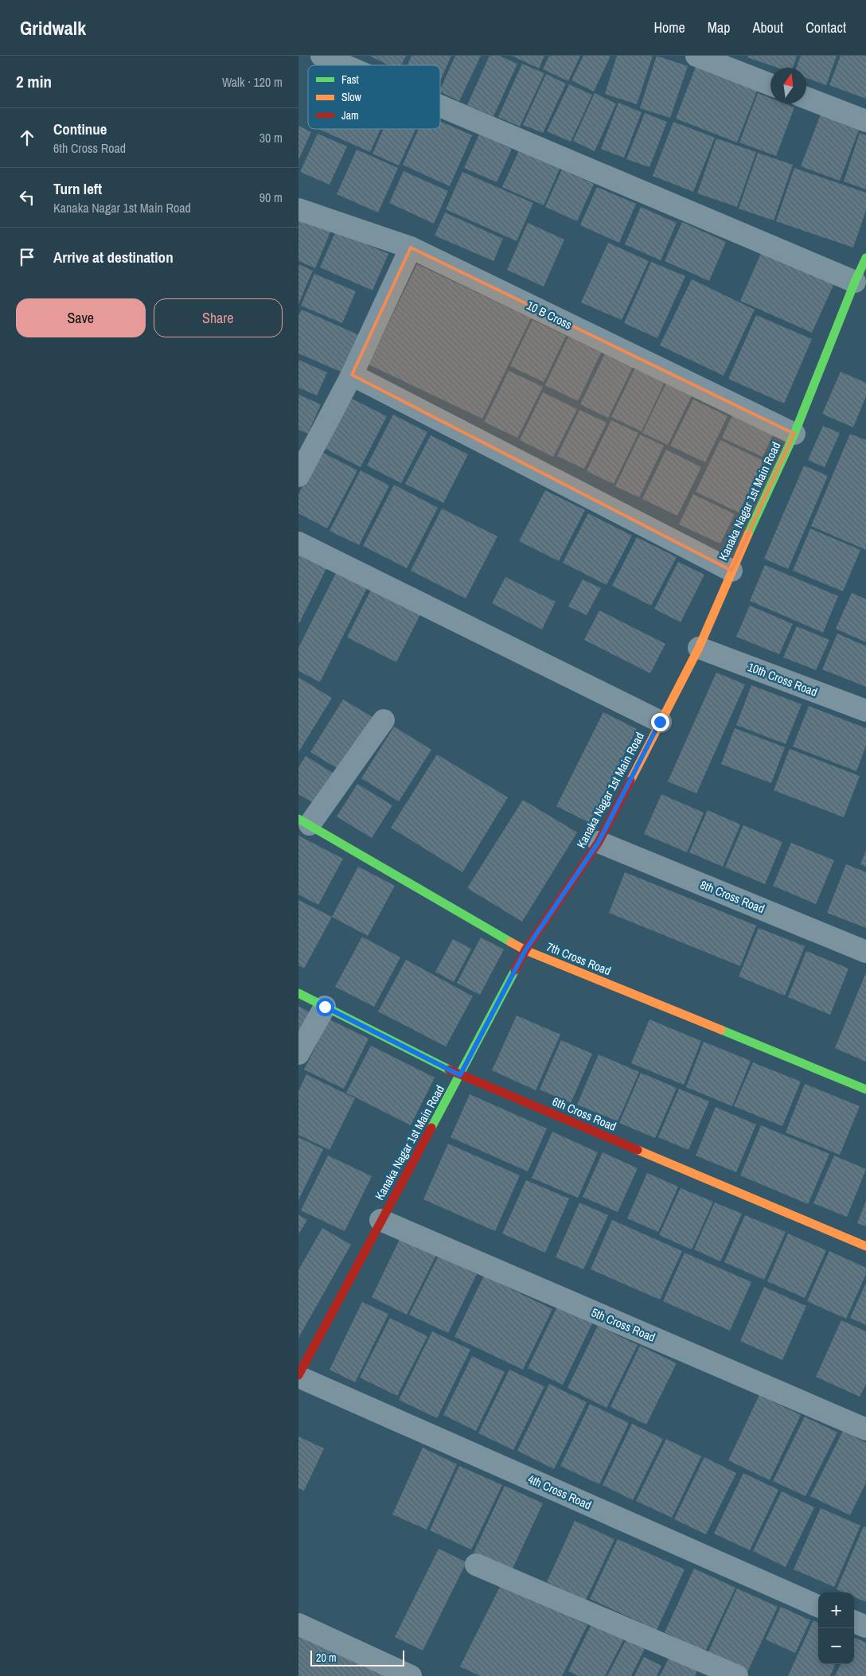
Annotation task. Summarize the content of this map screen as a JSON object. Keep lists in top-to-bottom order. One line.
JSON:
{"streets":{"street":["10 B Cross","Kanaka Nagar 1st Main Road","10th Cross Road","8th Cross Road","7th Cross Road","6th Cross Road","5th Cross Road","4th Cross Road"]},"crossings":[["10 B Cross","Kanaka Nagar 1st Main Road"],["Kanaka Nagar 1st Main Road","10th Cross Road"],["Kanaka Nagar 1st Main Road","8th Cross Road"],["Kanaka Nagar 1st Main Road","7th Cross Road"],["Kanaka Nagar 1st Main Road","6th Cross Road"],["Kanaka Nagar 1st Main Road","5th Cross Road"],["Kanaka Nagar 1st Main Road","4th Cross Road"]],"legend":["Fast","Slow","Jam"],"scale_bar":"20 m","north":"top","page":{"header":"Gridwalk","nav":["Home","Map","About","Contact"],"heading":["2 min","Walk · 120 m"],"list":[["Continue","6th Cross Road","30 m"],["Turn left","Kanaka Nagar 1st Main Road","90 m"],"Arrive at destination"],"buttons":["Save","Share"],"map_buttons":["+","−"],"scale":"20 m"}}
